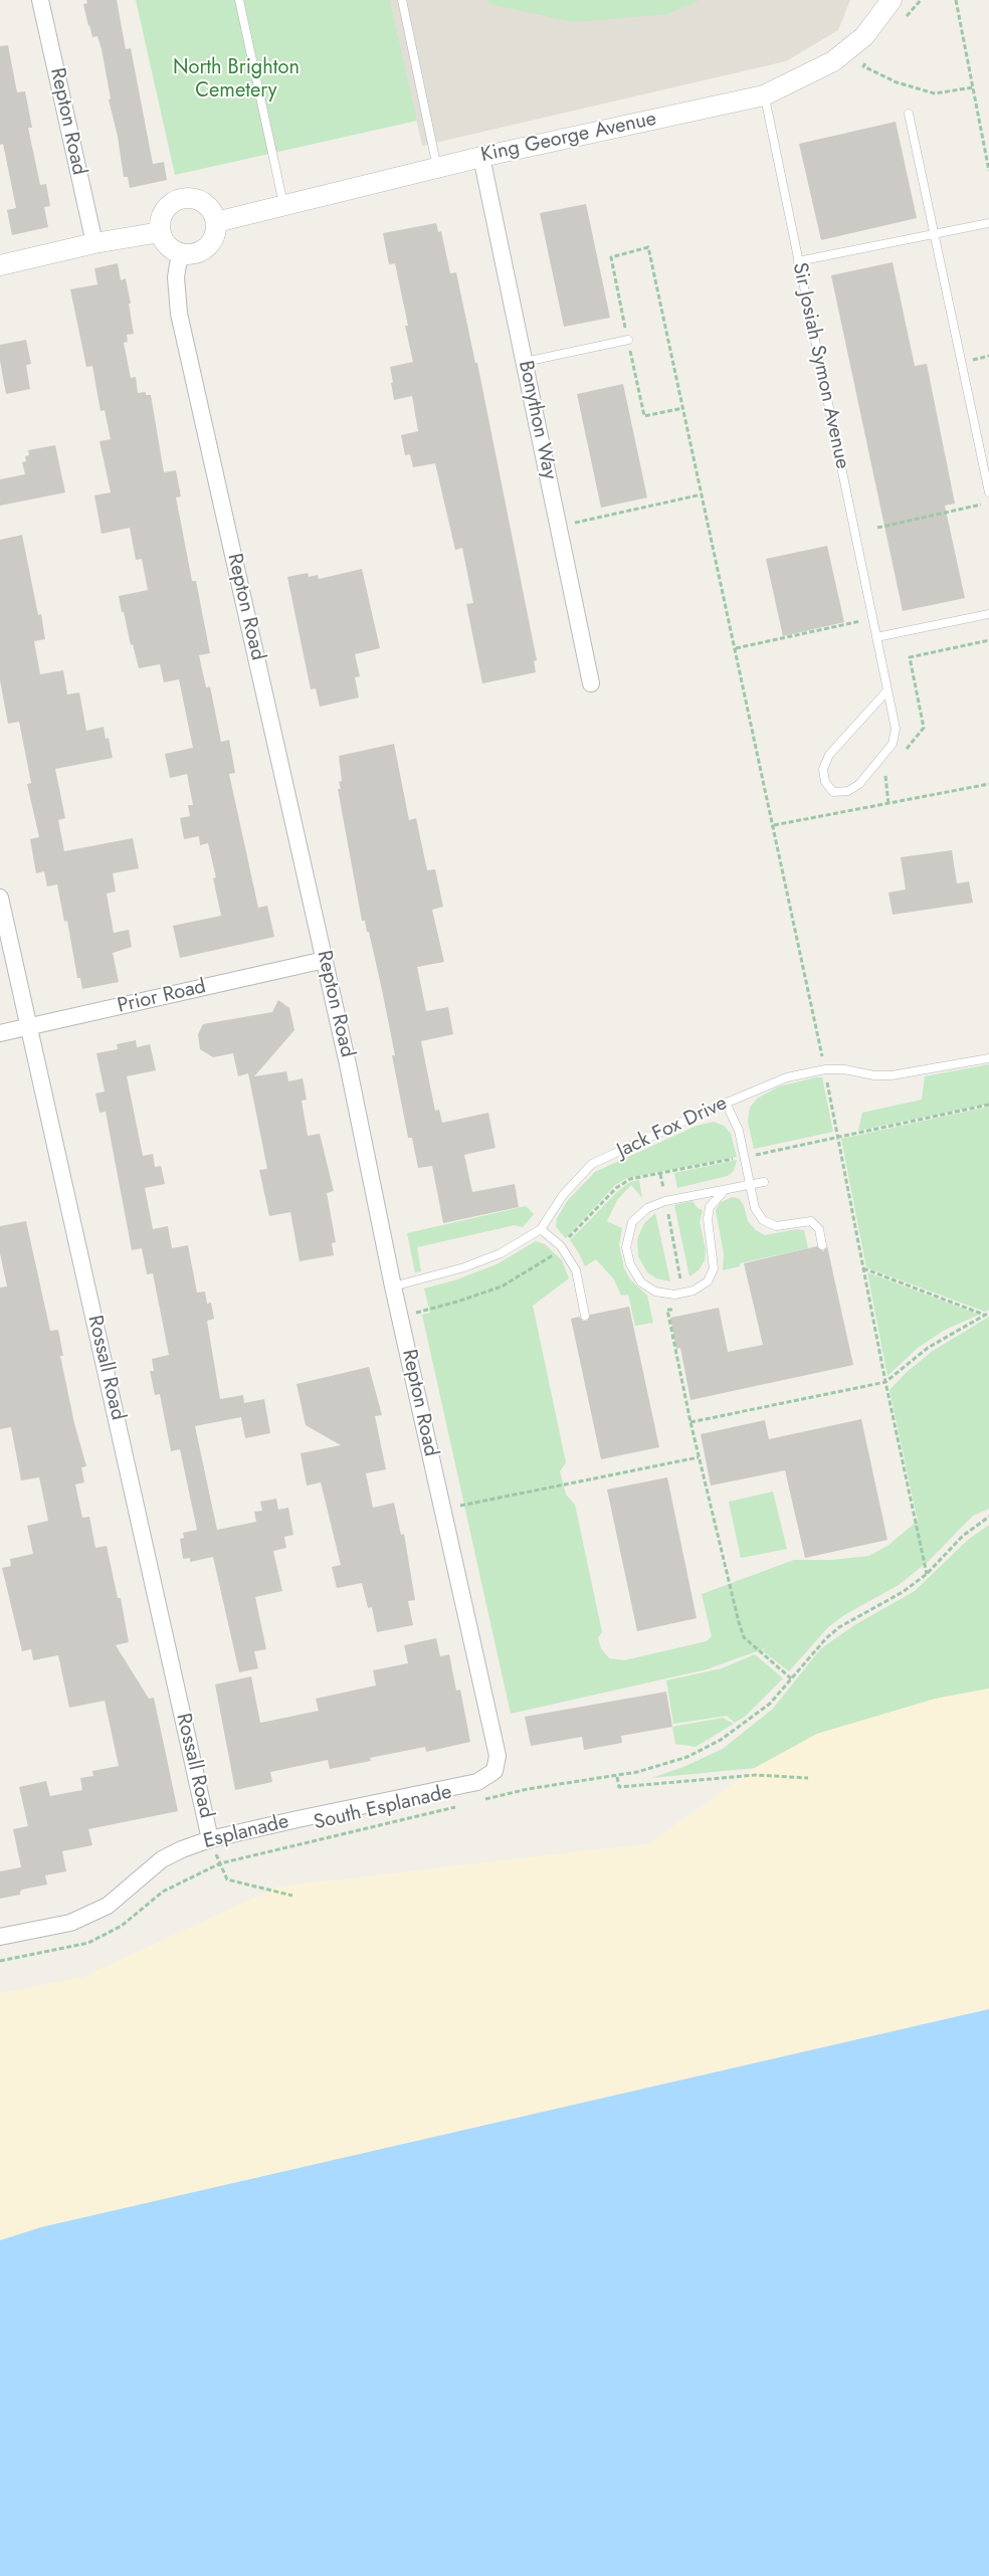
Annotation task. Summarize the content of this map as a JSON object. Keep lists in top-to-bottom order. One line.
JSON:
{"streets":{"street":["Repton Road","King George Avenue","Bonython Way","Prior Road","Rossall Road","Esplanade"],"lane":["Sir Josiah Symon Avenue","Jack Fox Drive"],"path":["South Esplanade"]},"crossings":[["Repton Road","King George Avenue"],["Repton Road","Prior Road"],["Repton Road","Jack Fox Drive"],["Repton Road","Esplanade"],["King George Avenue","Sir Josiah Symon Avenue"],["King George Avenue","Bonython Way"],["Prior Road","Rossall Road"],["Rossall Road","Esplanade"]],"parks":["North Brighton Cemetery"]}
